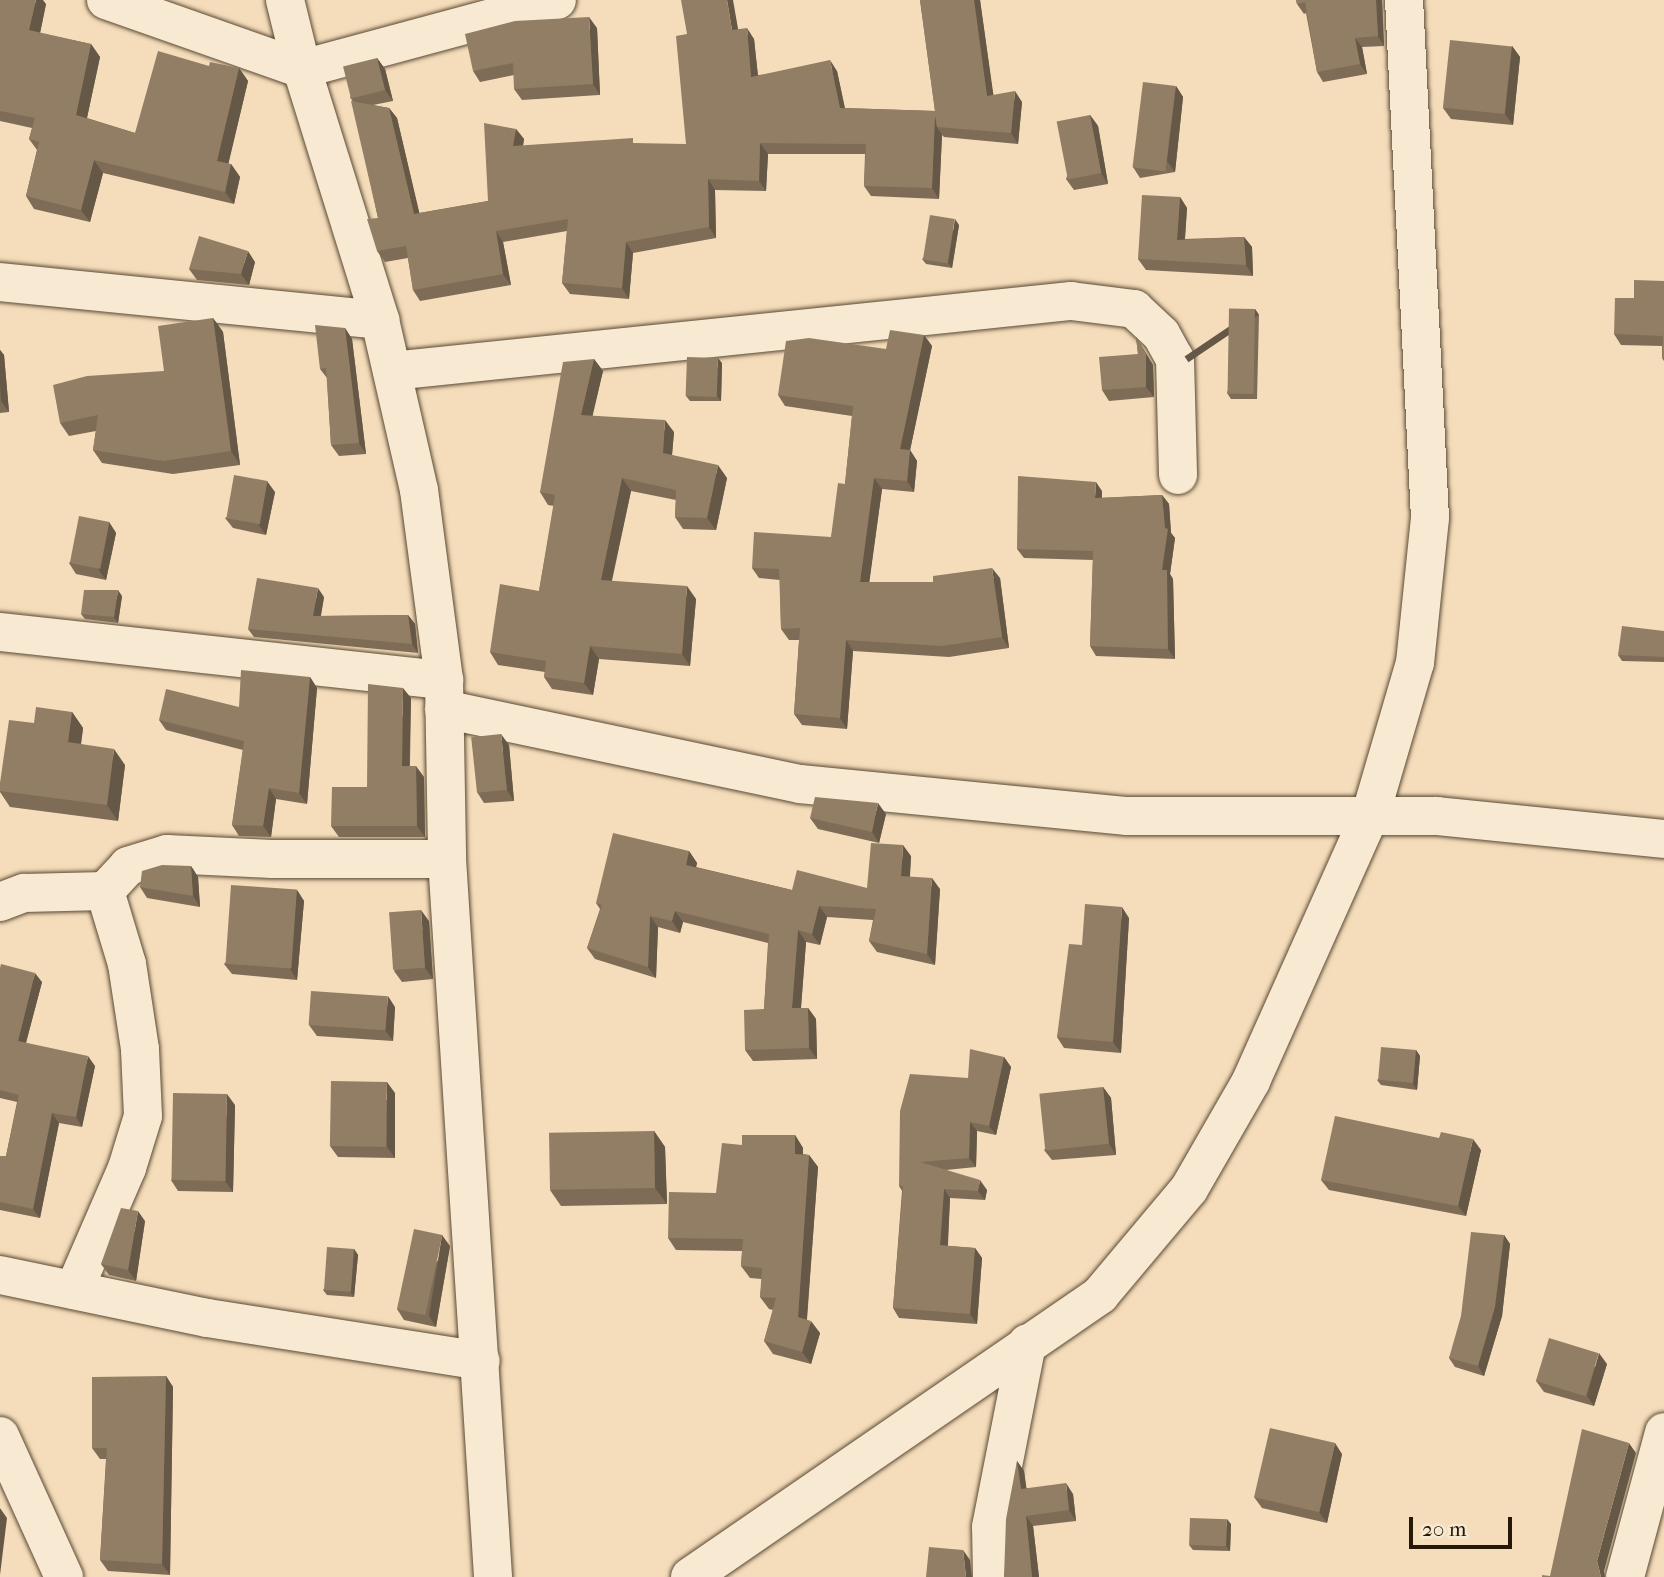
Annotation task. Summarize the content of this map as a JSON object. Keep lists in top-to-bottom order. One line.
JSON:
{"scale_bar":"20 m"}
